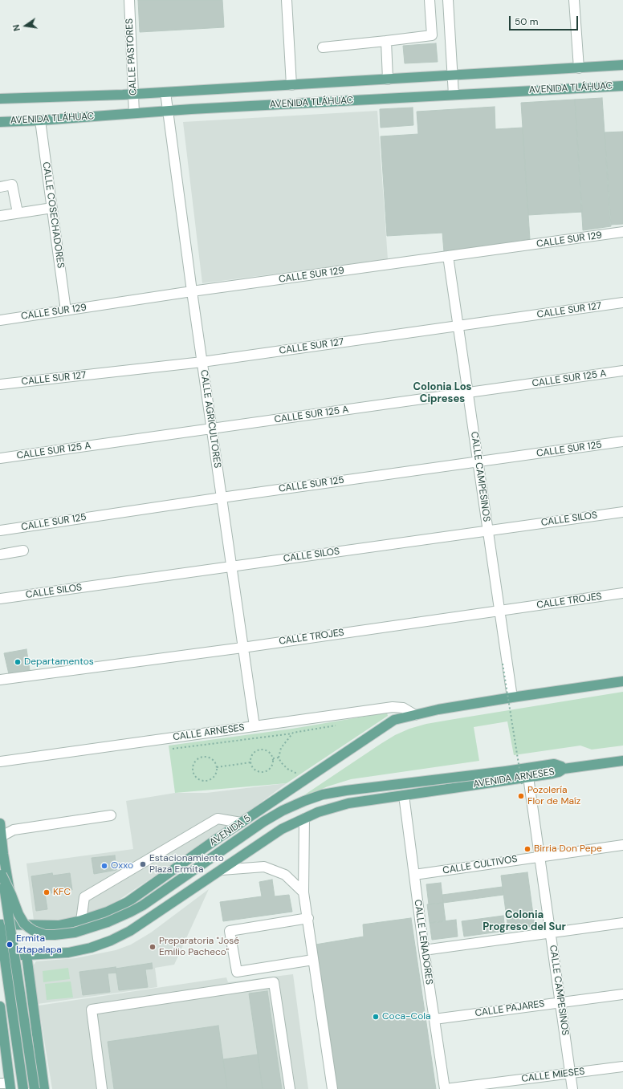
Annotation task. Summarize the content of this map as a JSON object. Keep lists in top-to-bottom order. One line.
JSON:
{"streets":{"main road":["AVENIDA TLÁHUAC","AVENIDA ARNESES","AVENIDA 5"],"street":["CALLE PASTORES","CALLE COSECHADORES","CALLE SUR 129","CALLE SUR 127","CALLE SUR 125 A","CALLE AGRICULTORES","CALLE SUR 125","CALLE CAMPESINOS","CALLE SILOS","CALLE TROJES","CALLE ARNESES","CALLE CULTIVOS","CALLE LEÑADORES","CALLE PAJARES","CALLE MIESES"]},"crossings":[["CALLE PASTORES","AVENIDA TLÁHUAC"],["AVENIDA TLÁHUAC","CALLE COSECHADORES"],["AVENIDA TLÁHUAC","CALLE AGRICULTORES"],["CALLE COSECHADORES","CALLE SUR 129"],["CALLE SUR 129","CALLE AGRICULTORES"],["CALLE SUR 129","CALLE CAMPESINOS"],["CALLE SUR 127","CALLE AGRICULTORES"],["CALLE SUR 127","CALLE CAMPESINOS"],["CALLE SUR 125 A","CALLE AGRICULTORES"],["CALLE SUR 125 A","CALLE CAMPESINOS"],["CALLE AGRICULTORES","CALLE SUR 125"],["CALLE AGRICULTORES","CALLE SILOS"],["CALLE AGRICULTORES","CALLE TROJES"],["CALLE AGRICULTORES","CALLE ARNESES"],["CALLE SUR 125","CALLE CAMPESINOS"],["CALLE CAMPESINOS","CALLE SILOS"],["CALLE CAMPESINOS","CALLE TROJES"],["CALLE CAMPESINOS","AVENIDA ARNESES"],["CALLE CAMPESINOS","CALLE CULTIVOS"],["CALLE CAMPESINOS","CALLE PAJARES"],["CALLE CAMPESINOS","CALLE MIESES"],["CALLE ARNESES","AVENIDA 5"],["AVENIDA ARNESES","CALLE LEÑADORES"],["CALLE CULTIVOS","CALLE LEÑADORES"],["CALLE LEÑADORES","CALLE PAJARES"],["CALLE LEÑADORES","CALLE MIESES"]],"districts":["Colonia Los Cipreses","Colonia Progreso del Sur"],"places":["Departamentos","Pozolería Flor de Maíz","Birria Don Pepe","Estacionamiento Plaza Ermita","Oxxo","KFC","Ermita Iztapalapa","Preparatoria \"José Emilio Pacheco\"","Coca-Cola"],"scale_bar":"50 m","north":"left"}
